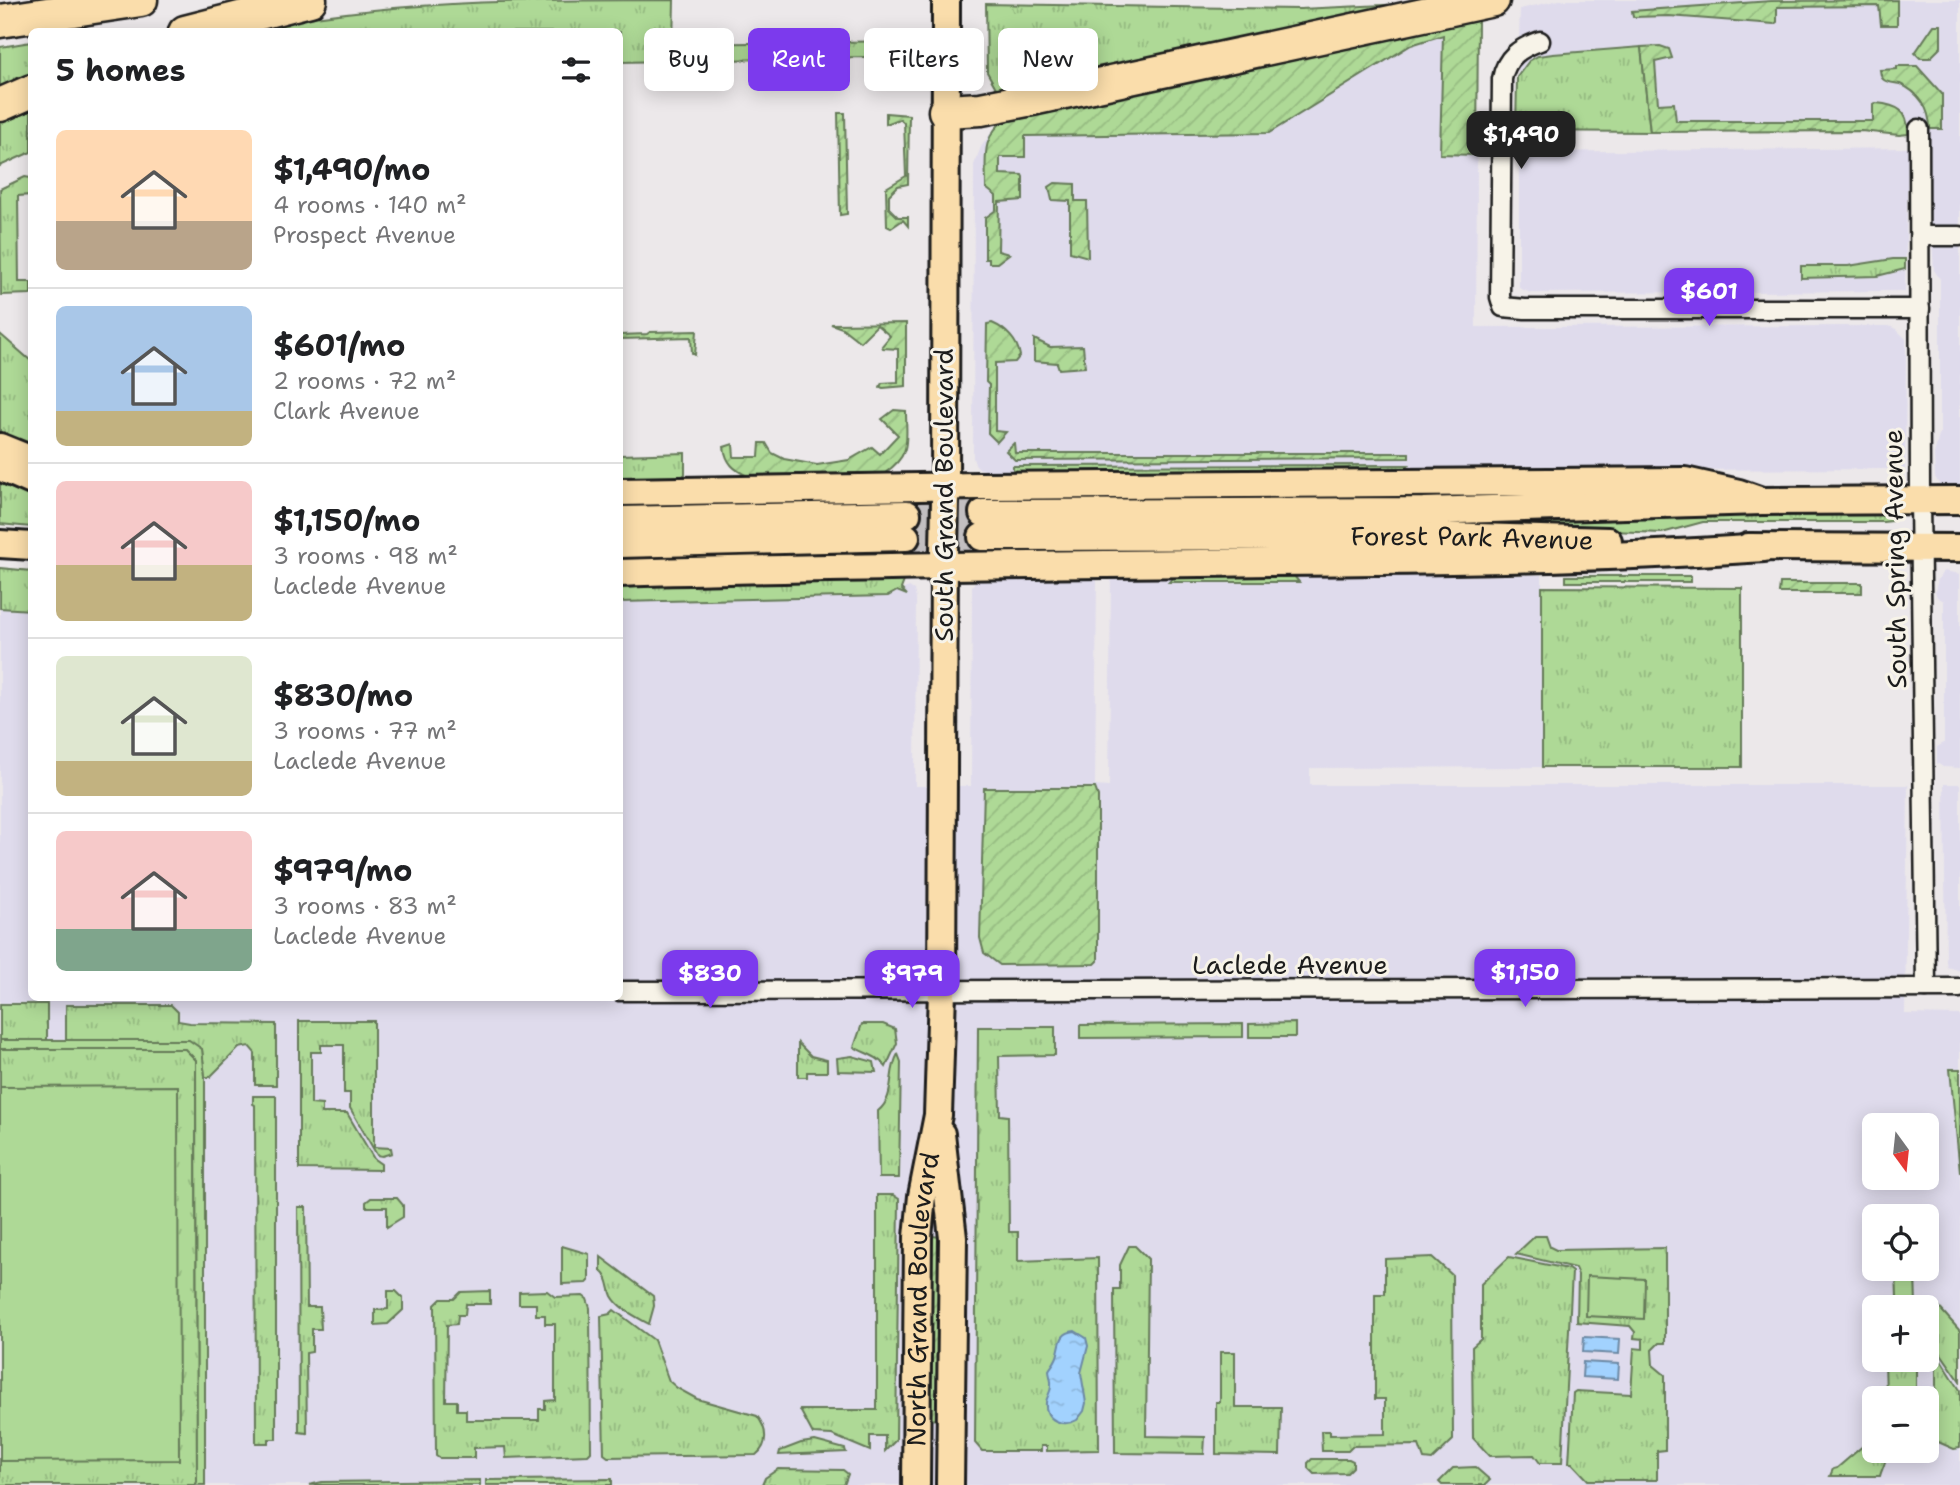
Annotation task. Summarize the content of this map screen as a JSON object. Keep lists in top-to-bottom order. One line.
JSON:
{"streets":{"main road":["South Grand Boulevard","Forest Park Avenue","North Grand Boulevard"],"street":["South Spring Avenue","Laclede Avenue"]},"crossings":[["South Grand Boulevard","Laclede Avenue"],["South Grand Boulevard","North Grand Boulevard"],["Forest Park Avenue","South Spring Avenue"],["South Spring Avenue","Laclede Avenue"],["Laclede Avenue","North Grand Boulevard"]],"north":"bottom","page":{"chip":["Buy","Rent","Filters","New"],"heading":"5 homes","price":["$1,490","$601","$1,150","$830","$979"],"list":[{"name":"$1,490/mo","note":"4 rooms · 140 m² · Prospect Avenue"},{"name":"$601/mo","note":"2 rooms · 72 m² · Clark Avenue"},{"name":"$1,150/mo","note":"3 rooms · 98 m² · Laclede Avenue"},{"name":"$830/mo","note":"3 rooms · 77 m² · Laclede Avenue"},{"name":"$979/mo","note":"3 rooms · 83 m² · Laclede Avenue"}],"map_buttons":["+","−"]}}
